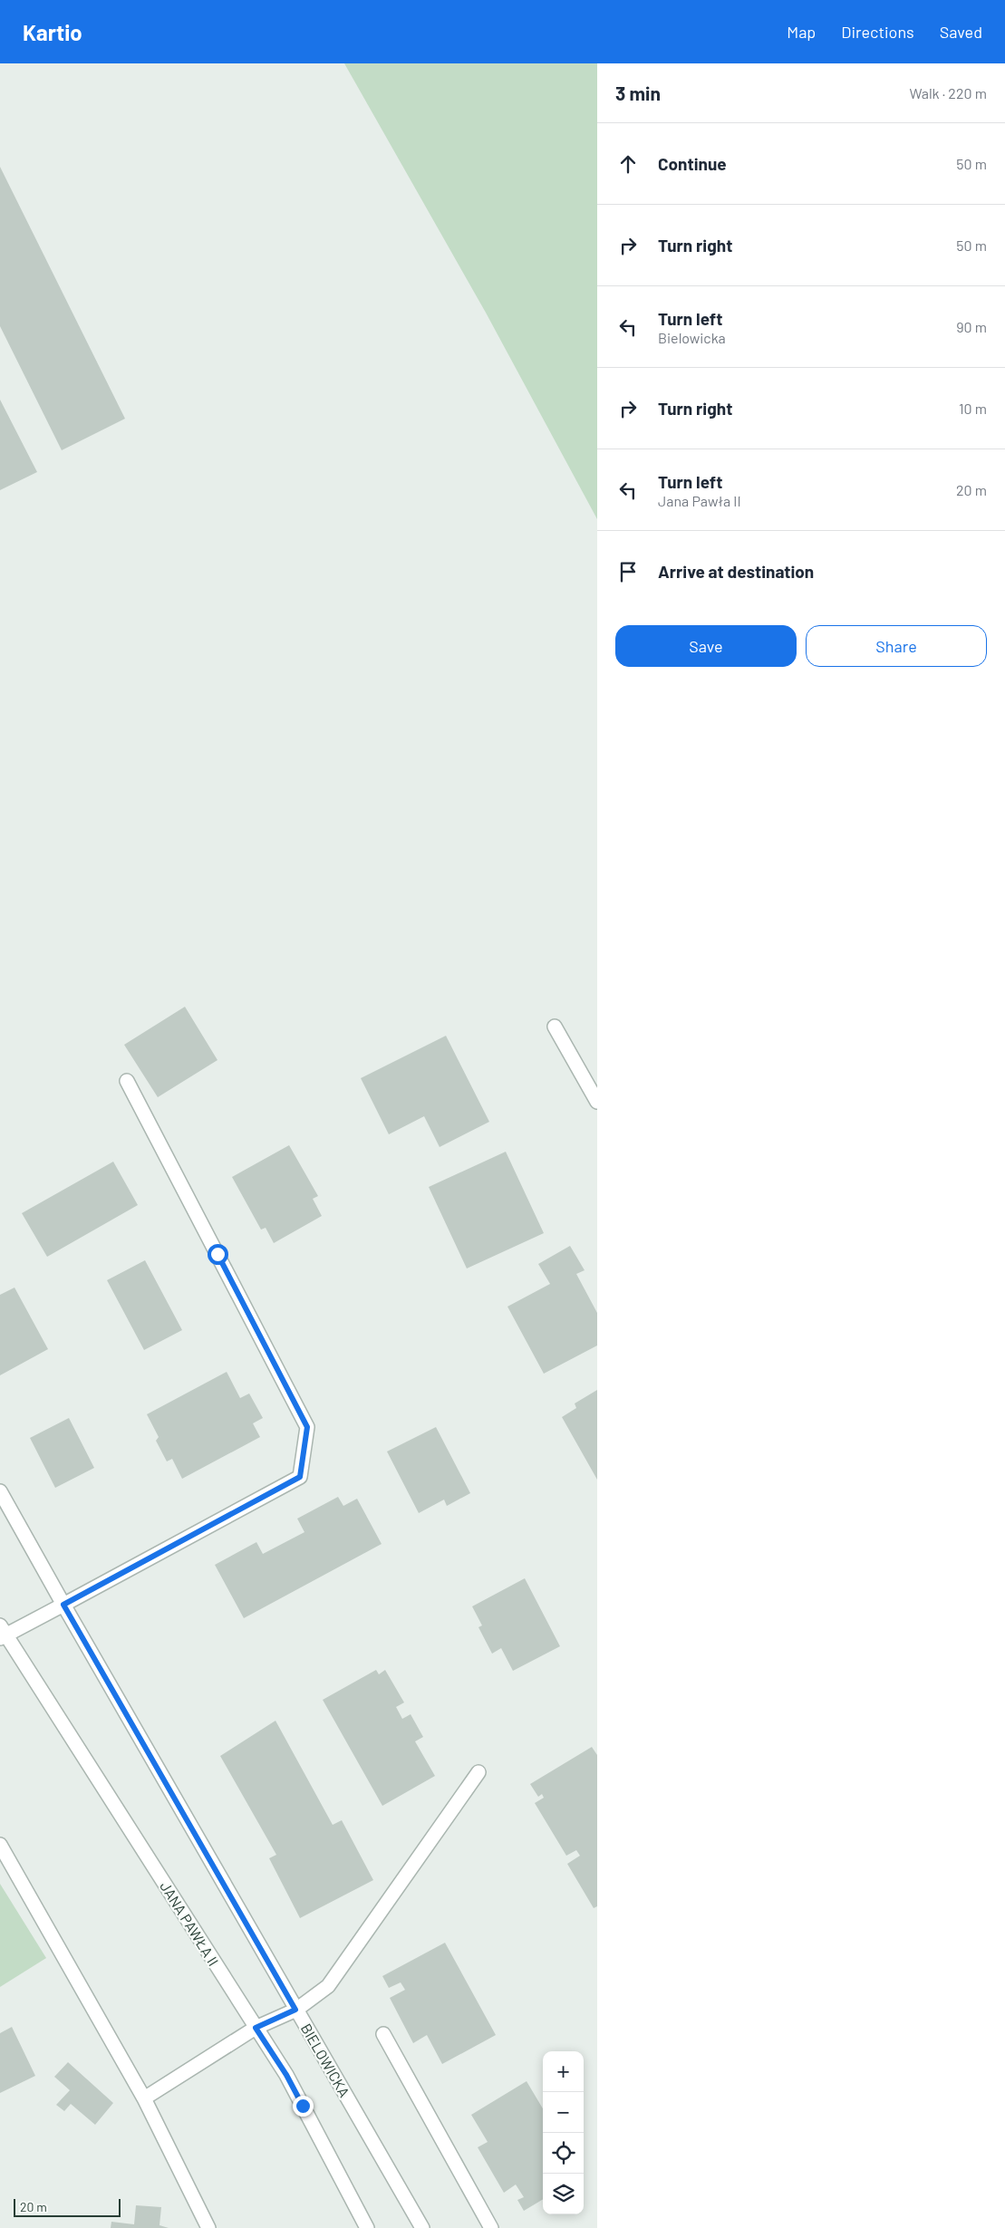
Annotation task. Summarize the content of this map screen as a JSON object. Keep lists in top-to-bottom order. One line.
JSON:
{"streets":{"street":["JANA PAWŁA II","BIELOWICKA"]},"scale_bar":"20 m","page":{"header":"Kartio","nav":["Map","Directions","Saved"],"heading":["3 min","Walk · 220 m"],"list":[["Continue","50 m"],["Turn right","50 m"],["Turn left","Bielowicka","90 m"],["Turn right","10 m"],["Turn left","Jana Pawła II","20 m"],"Arrive at destination"],"buttons":["Save","Share"],"map_buttons":["+","−"],"scale":"20 m"}}
